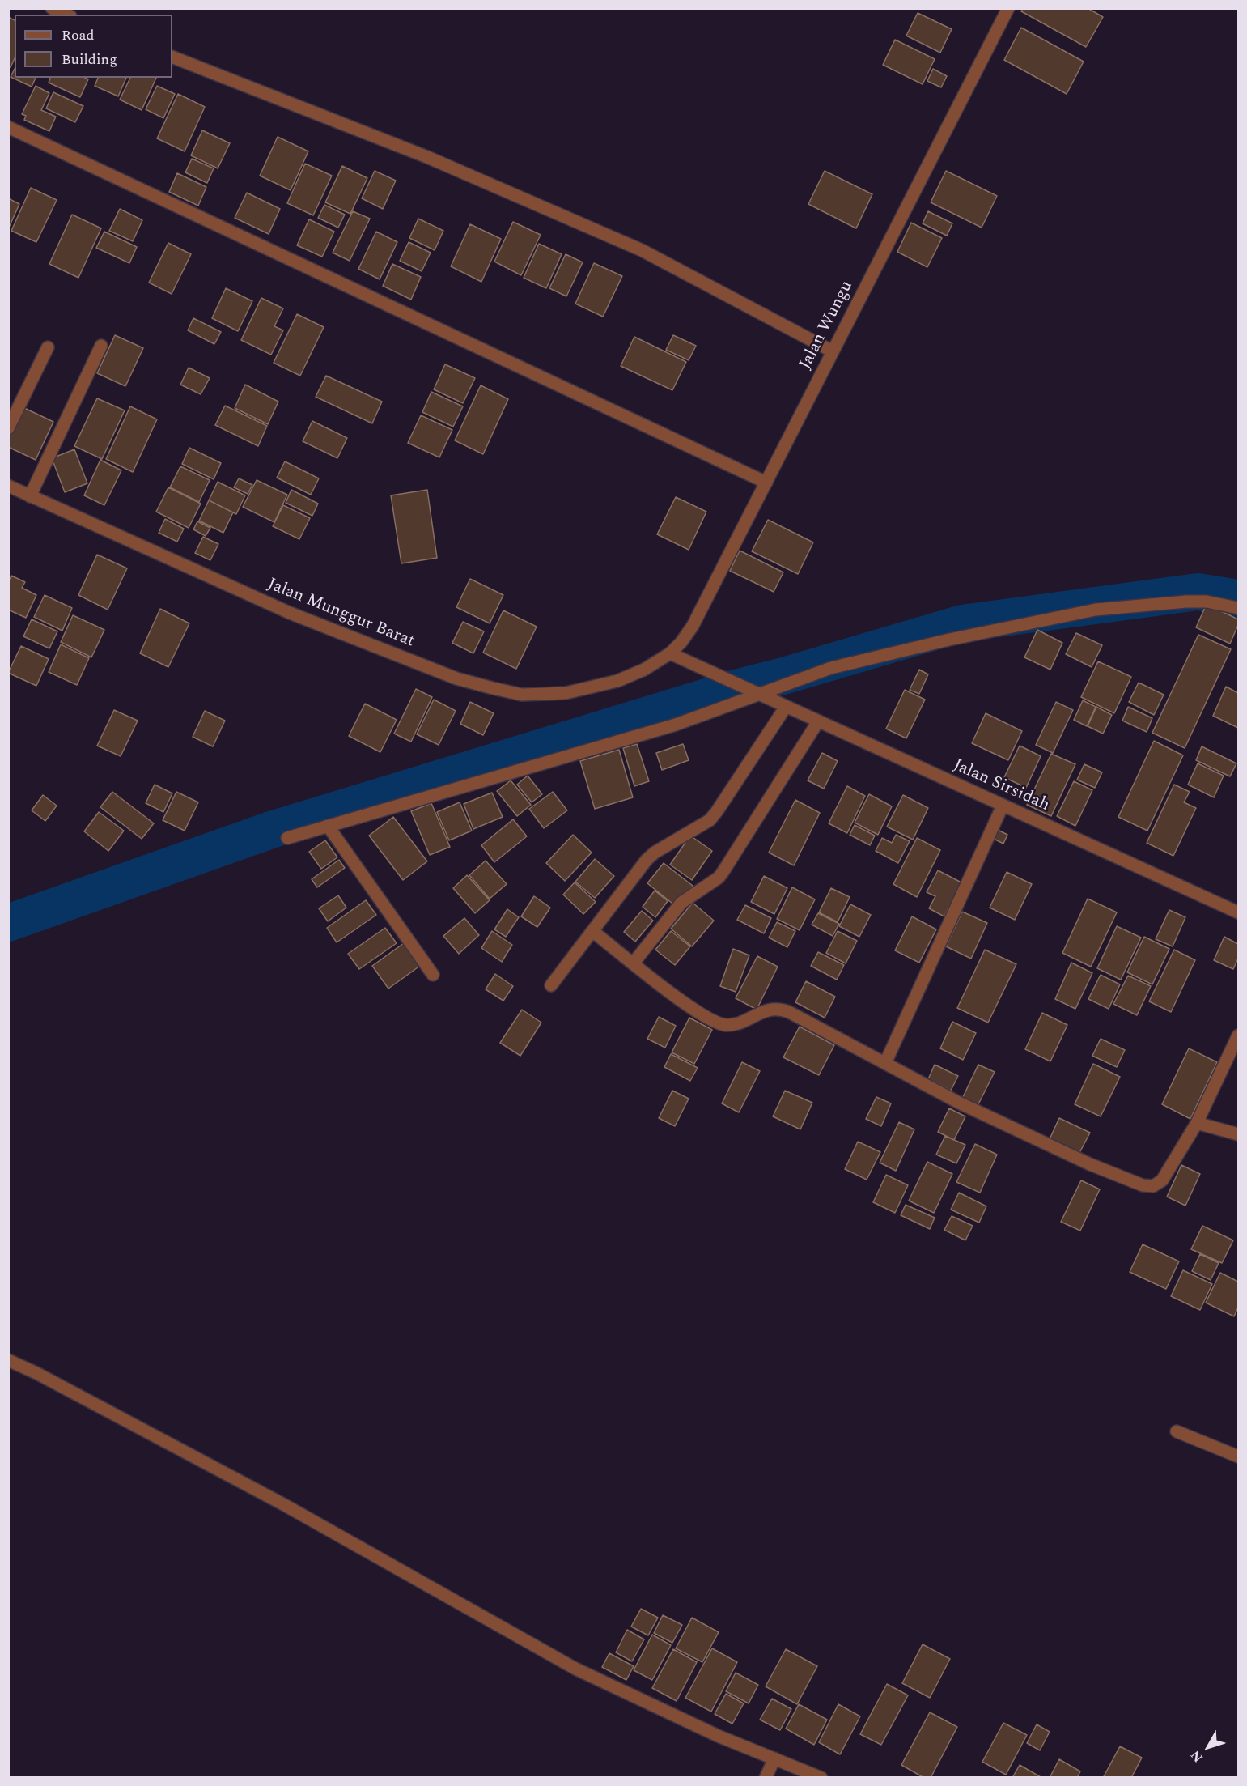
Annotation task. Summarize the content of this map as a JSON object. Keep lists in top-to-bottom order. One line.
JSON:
{"streets":{"street":["Jalan Wungu","Jalan Munggur Barat","Jalan Sirsidah"]},"crossings":[["Jalan Wungu","Jalan Munggur Barat"],["Jalan Wungu","Jalan Sirsidah"],["Jalan Munggur Barat","Jalan Sirsidah"]],"legend":["Road","Building"],"north":"bottom left"}
